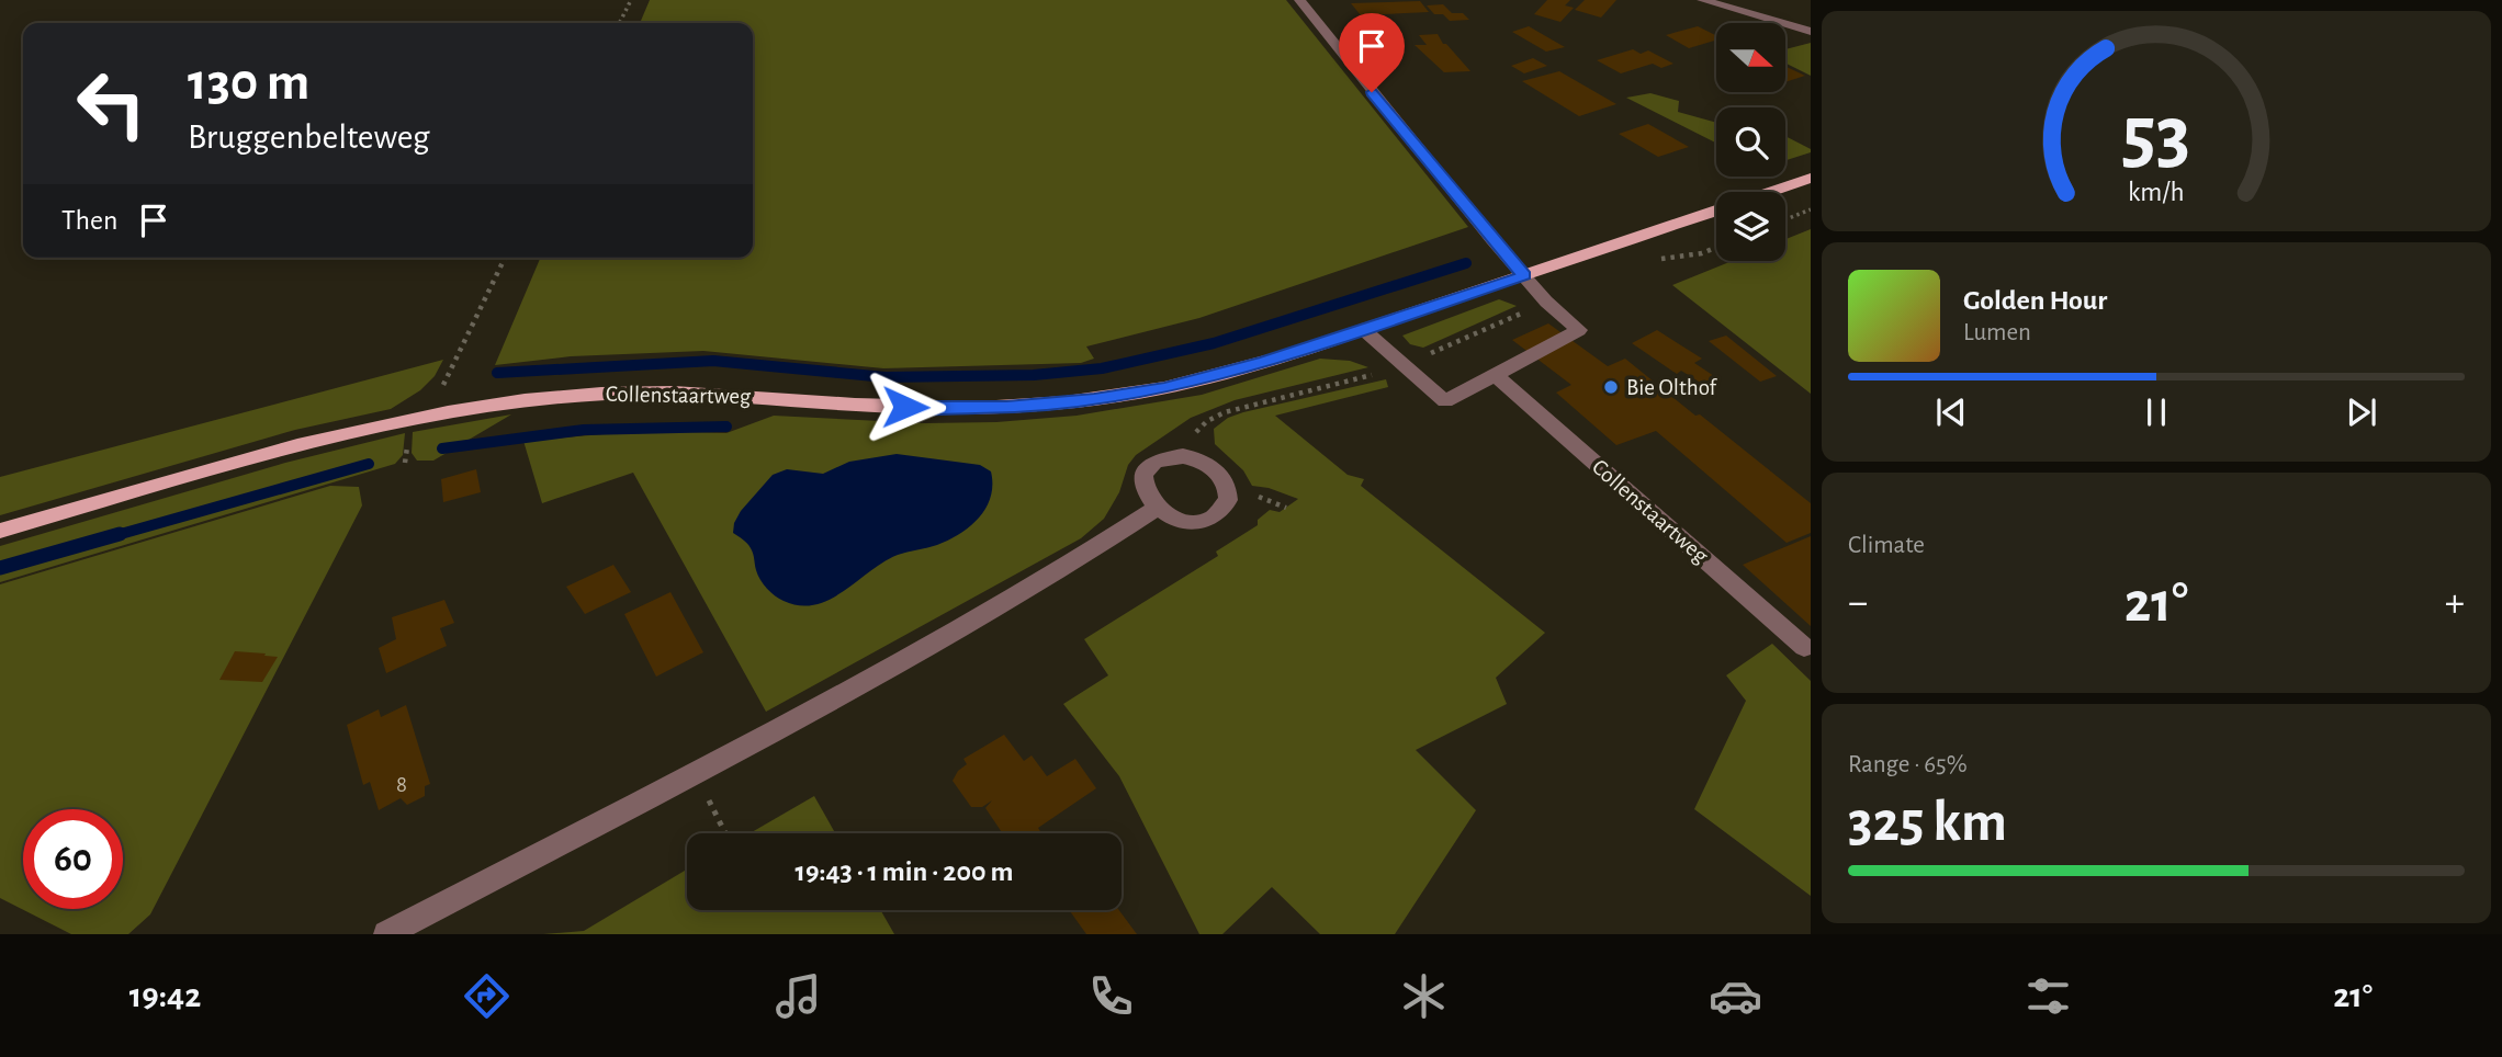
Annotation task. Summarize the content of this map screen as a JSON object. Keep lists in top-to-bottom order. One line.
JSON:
{"streets":{"main road":["Collenstaartweg"]},"places":["Bie Olthof"],"house_numbers":["8"],"north":"right","page":{"turn":["130 m","Bruggenbelteweg"],"then":"Then","song":["Golden Hour","Lumen"],"tile":["Climate",["Range · 65%","325 km"]],"heat":["−","21°","+"],"limit":"60","trip":"19:43 · 1 min · 200 m","tabs":["19:42","21°"],"gauge":["53","km/h"]}}
